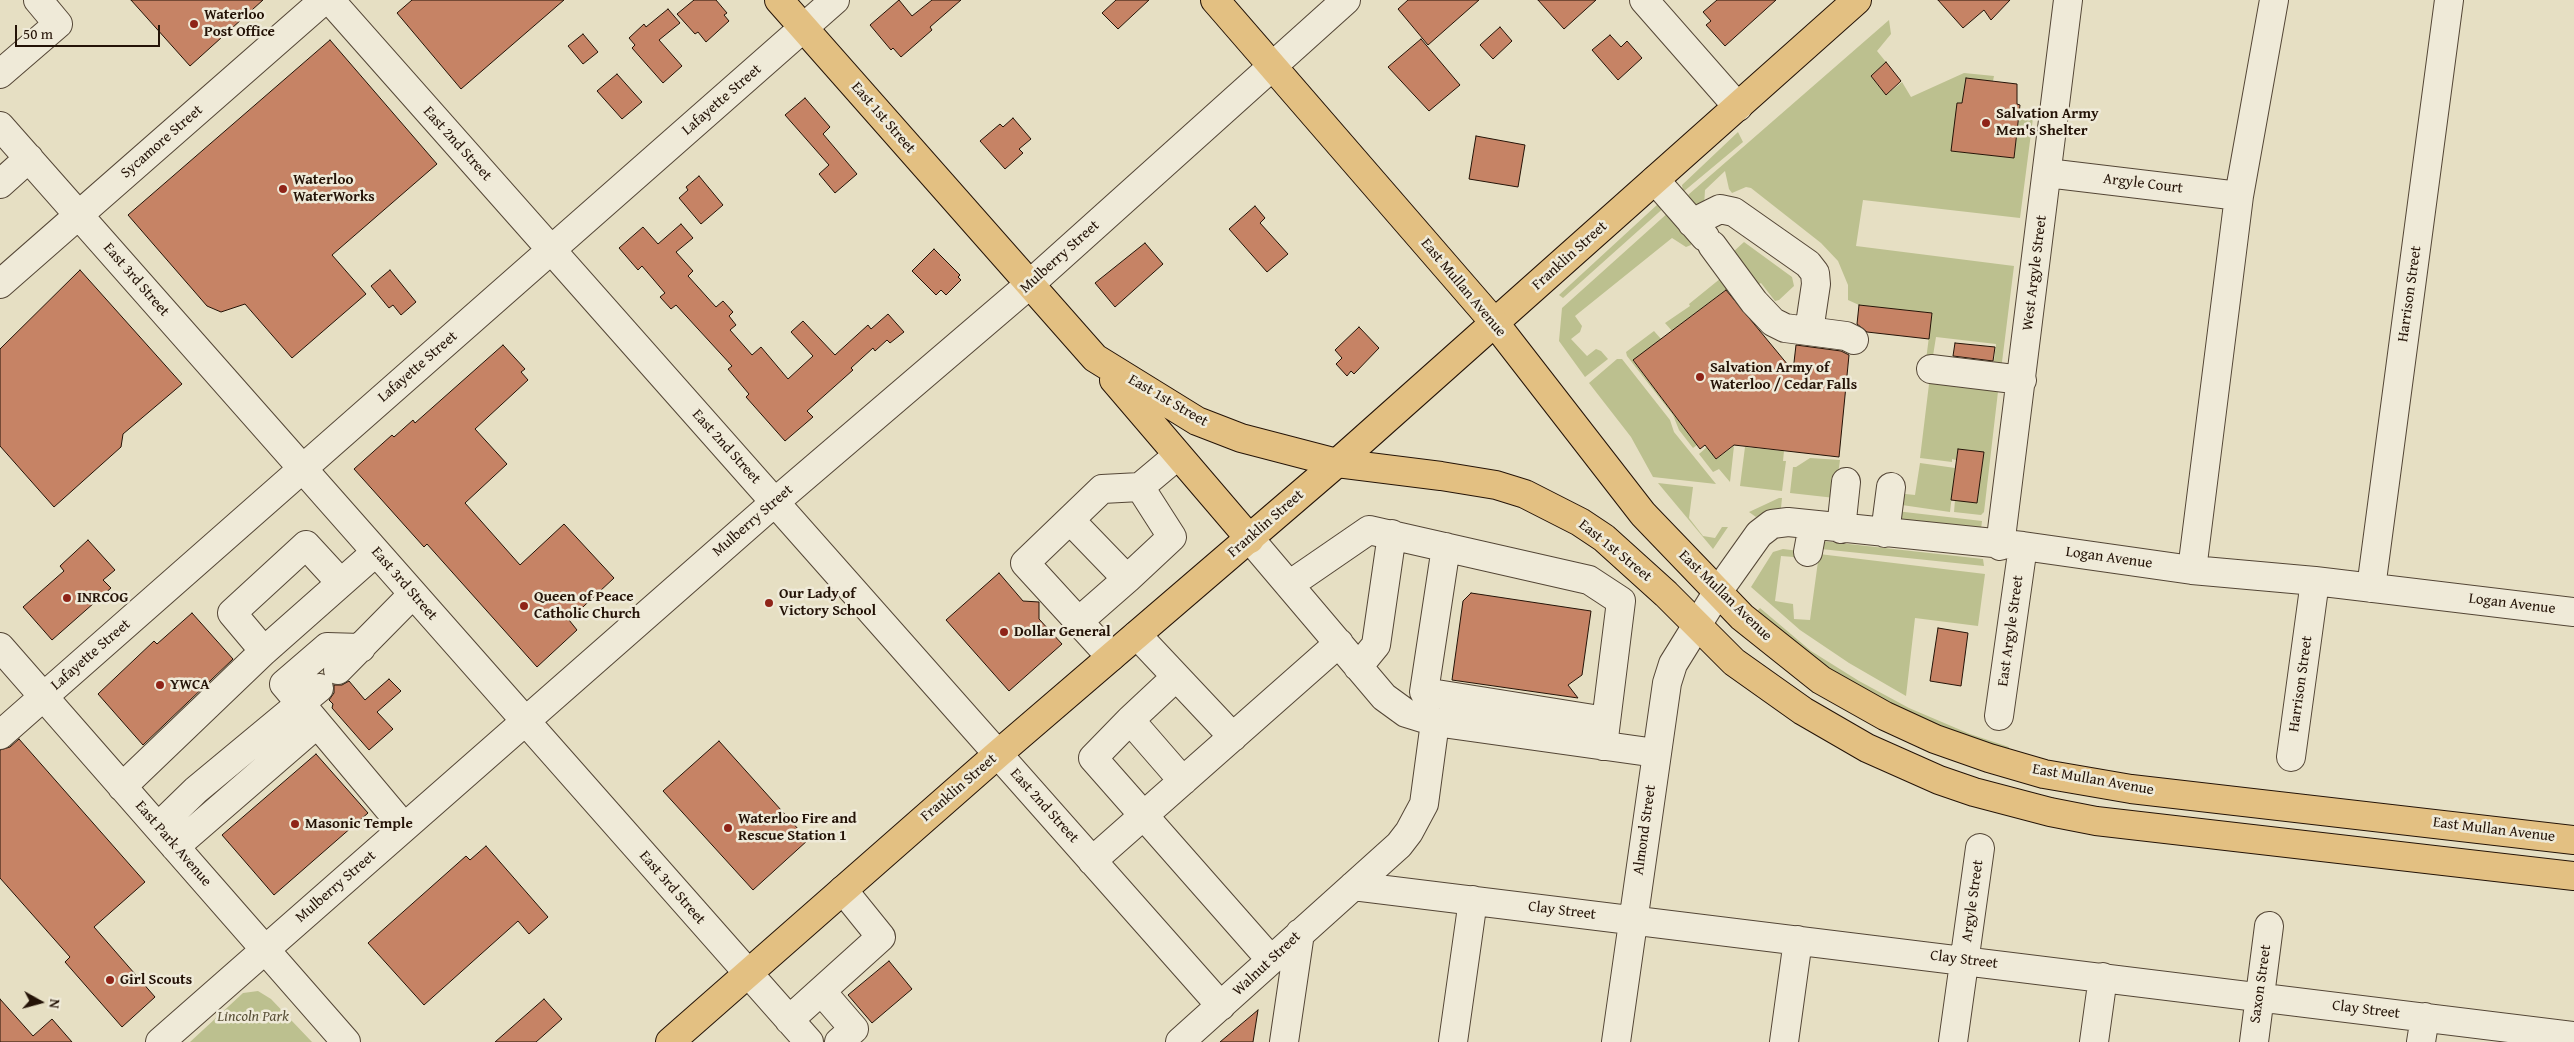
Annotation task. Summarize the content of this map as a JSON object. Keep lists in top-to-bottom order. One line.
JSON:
{"streets":{"main road":["East 1st Street","Franklin Street","East Mullan Avenue"],"street":["Lafayette Street","Sycamore Street","East 2nd Street","Argyle Court","Mulberry Street","West Argyle Street","East 3rd Street","Harrison Street","Logan Avenue","East Argyle Street","Almond Street","East Park Avenue","Argyle Street","Clay Street","Walnut Street","Saxon Street"]},"crossings":[["Lafayette Street","East 1st Street"],["Lafayette Street","East 2nd Street"],["Lafayette Street","East 3rd Street"],["Lafayette Street","East Park Avenue"],["East 1st Street","Franklin Street"],["East 1st Street","Mulberry Street"],["East 1st Street","Logan Avenue"],["East 1st Street","Almond Street"],["Sycamore Street","East 3rd Street"],["East 2nd Street","Franklin Street"],["East 2nd Street","Mulberry Street"],["East 2nd Street","Walnut Street"],["Argyle Court","West Argyle Street"],["Franklin Street","East 3rd Street"],["Franklin Street","East Mullan Avenue"],["Mulberry Street","East 3rd Street"],["Mulberry Street","East Mullan Avenue"],["Mulberry Street","East Park Avenue"],["West Argyle Street","Logan Avenue"],["West Argyle Street","East Argyle Street"],["East Mullan Avenue","Logan Avenue"],["Harrison Street","Logan Avenue"],["Logan Avenue","East Argyle Street"],["Logan Avenue","Almond Street"],["Almond Street","Clay Street"],["Argyle Street","Clay Street"],["Clay Street","Walnut Street"],["Clay Street","Saxon Street"]],"parks":["Lincoln Park"],"places":["Waterloo Post Office","Salvation Army Men's Shelter","Waterloo WaterWorks","Salvation Army of Waterloo / Cedar Falls","INRCOG","Our Lady of Victory School","Queen of Peace Catholic Church","Dollar General","YWCA","Masonic Temple","Waterloo Fire and Rescue Station 1","Girl Scouts"],"scale_bar":"50 m","north":"right"}
